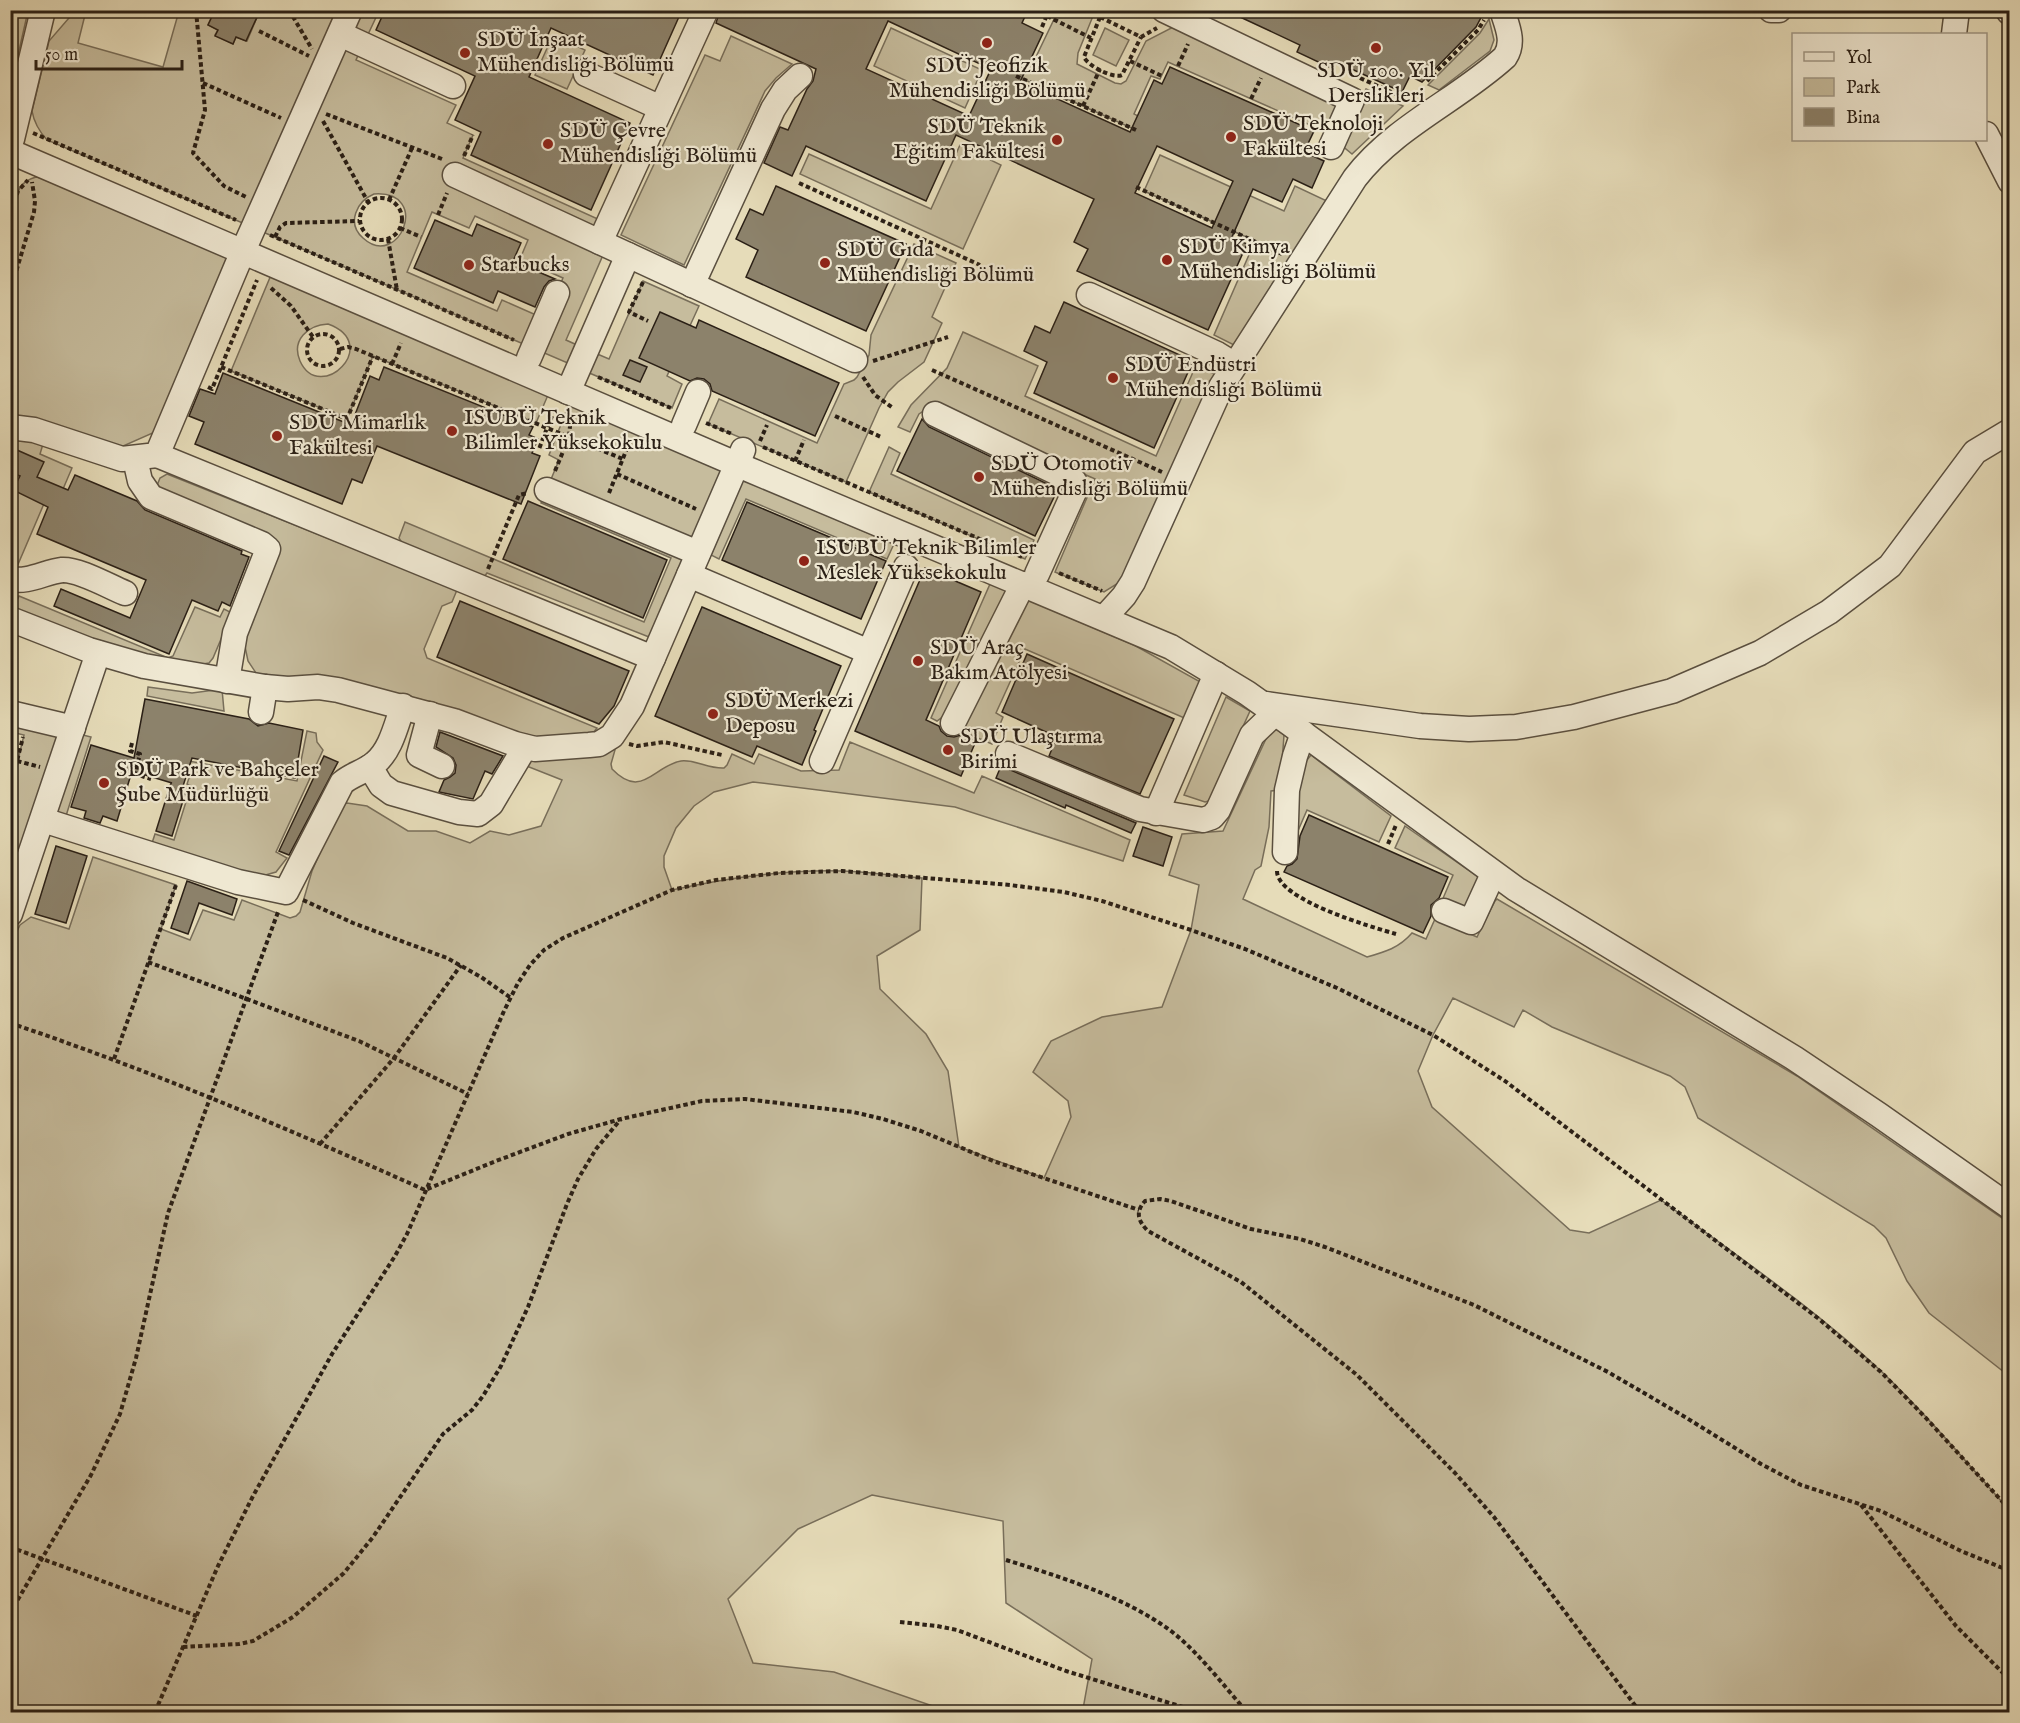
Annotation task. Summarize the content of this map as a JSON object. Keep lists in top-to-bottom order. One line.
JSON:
{"places":["SDÜ Jeofizik Mühendisliği Bölümü","SDÜ 100. Yıl Derslikleri","SDÜ İnşaat Mühendisliği Bölümü","SDÜ Teknoloji Fakültesi","SDÜ Teknik Eğitim Fakültesi","SDÜ Çevre Mühendisliği Bölümü","SDÜ Kimya Mühendisliği Bölümü","SDÜ Gıda Mühendisliği Bölümü","Starbucks","SDÜ Endüstri Mühendisliği Bölümü","ISUBÜ Teknik Bilimler Yüksekokulu","SDÜ Mimarlık Fakültesi","SDÜ Otomotiv Mühendisliği Bölümü","ISUBÜ Teknik Bilimler Meslek Yüksekokulu","SDÜ Araç Bakım Atölyesi","SDÜ Merkezi Deposu","SDÜ Ulaştırma Birimi","SDÜ Park ve Bahçeler Şube Müdürlüğü"],"legend":["Yol","Park","Bina"],"scale_bar":"50 m"}
